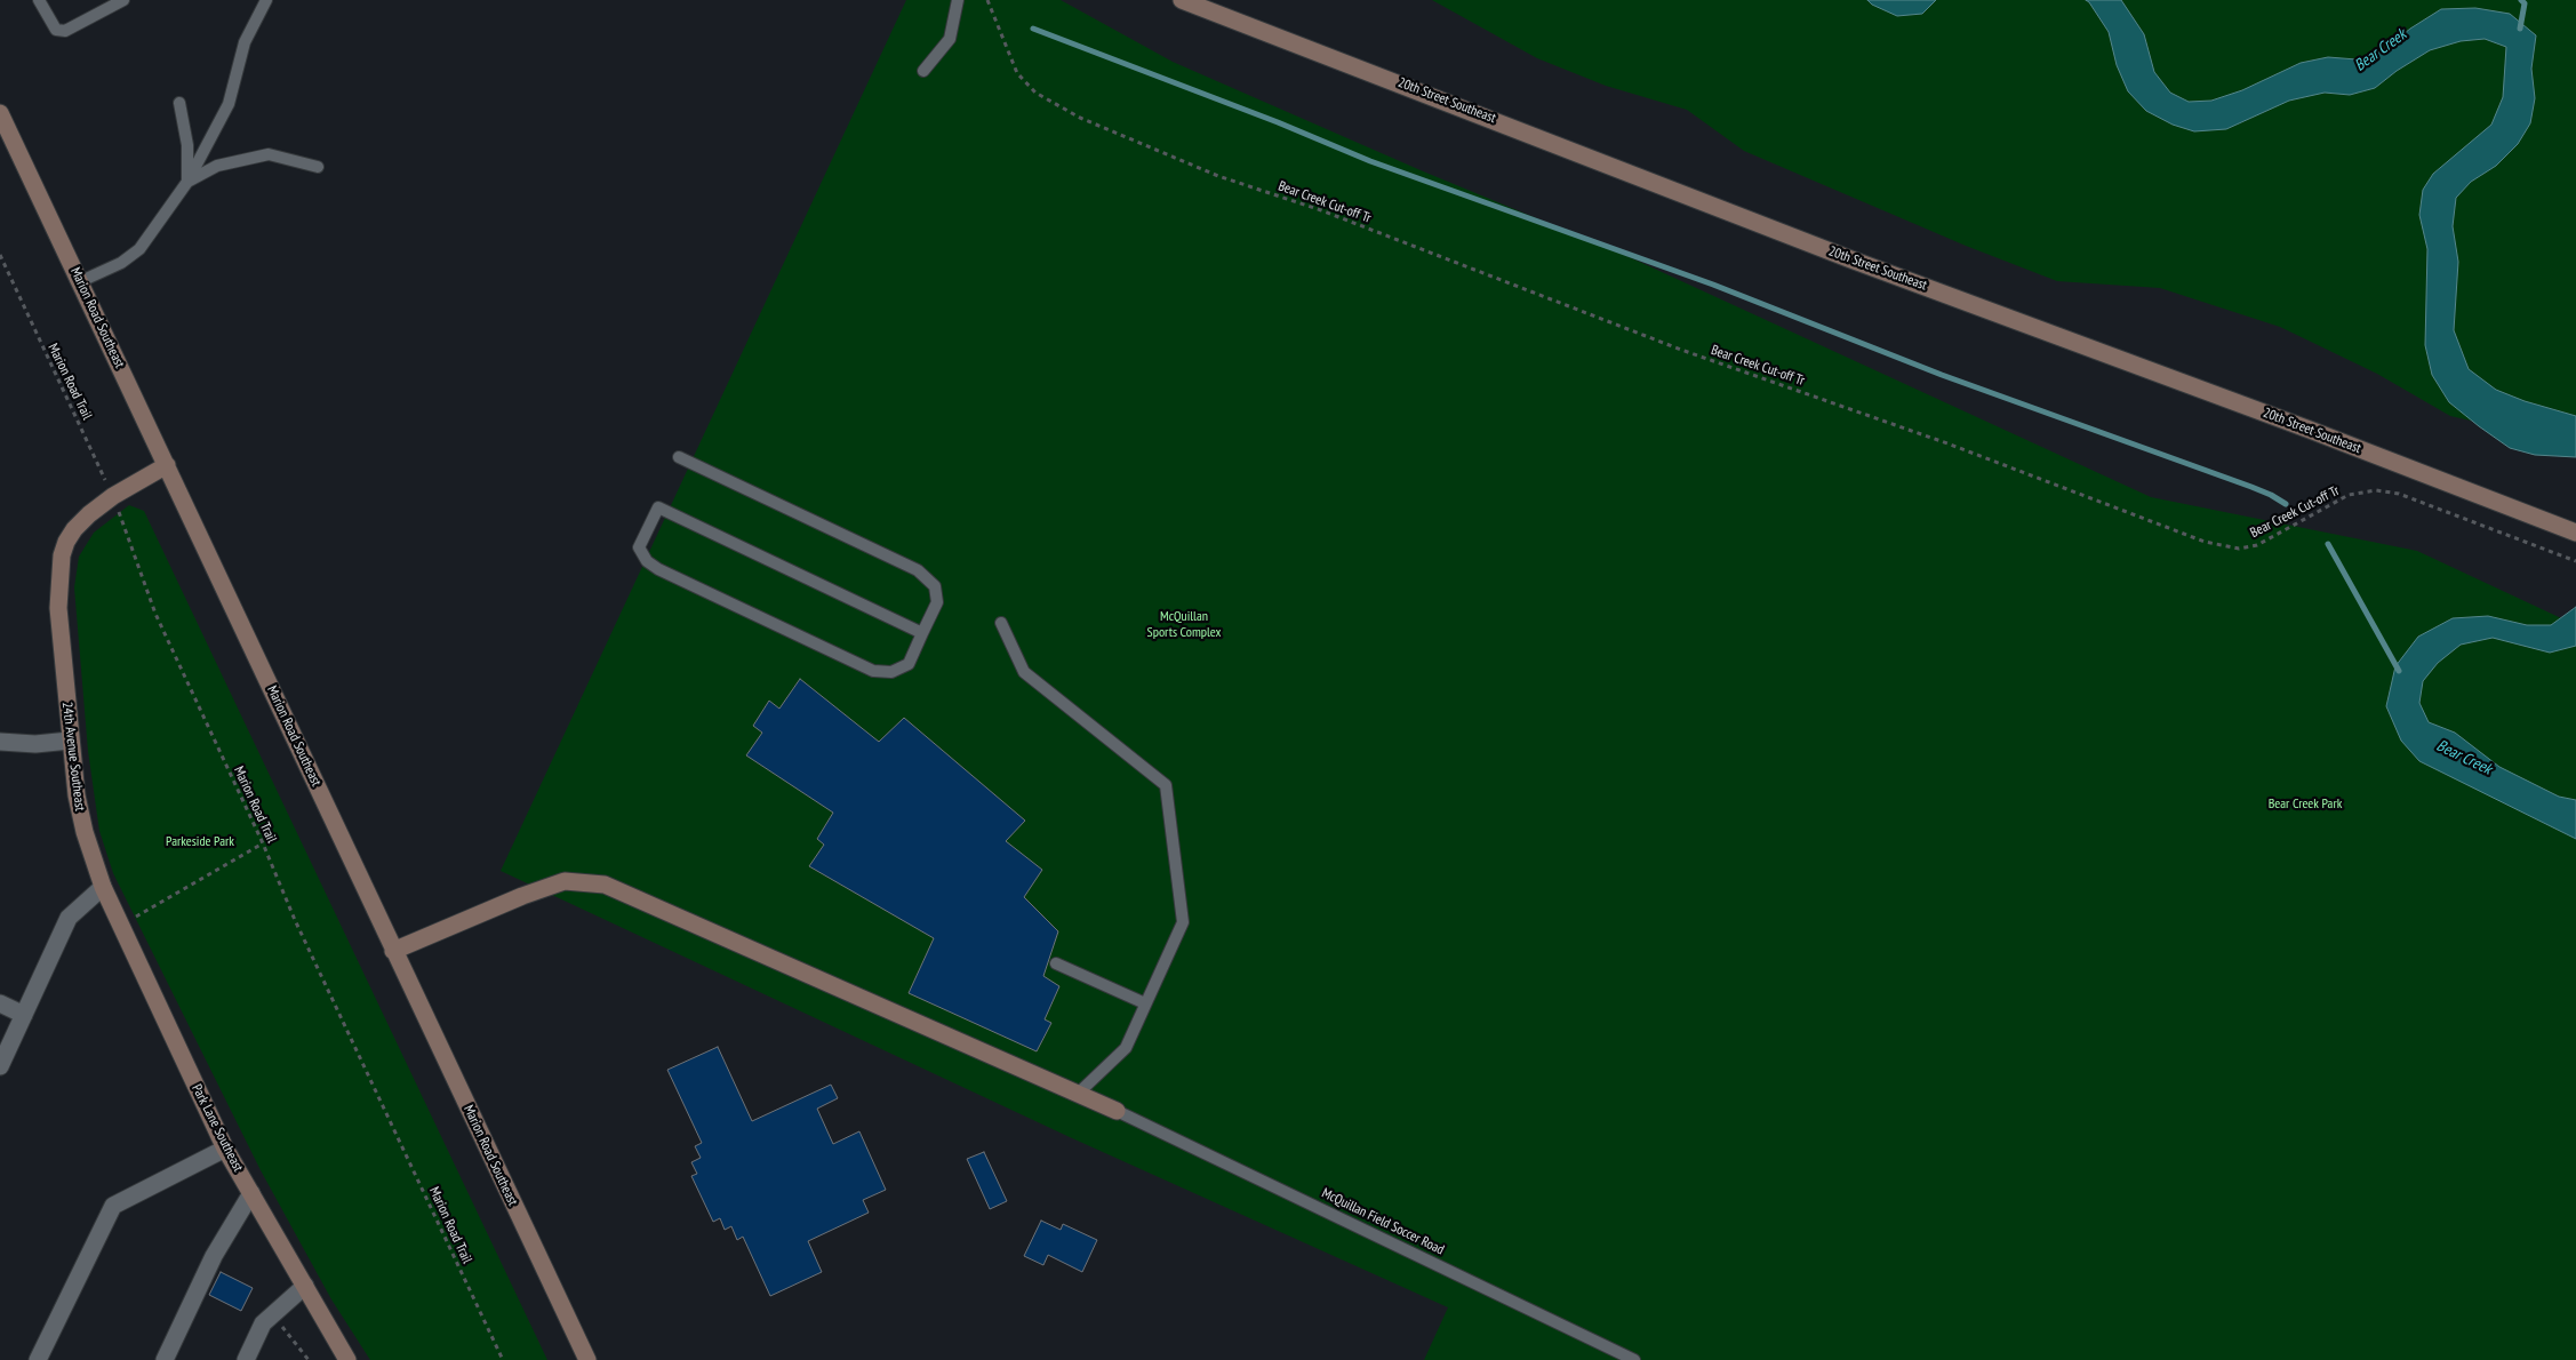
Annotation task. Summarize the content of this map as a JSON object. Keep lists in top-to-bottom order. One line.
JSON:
{"streets":{"street":["20th Street Southeast","Marion Road Southeast","24th Avenue Southeast","Park Lane Southeast"],"lane":["McQuillan Field Soccer Road"],"path":["Bear Creek Cut-off Tr","Marion Road Trail"]},"crossings":[["Marion Road Southeast","24th Avenue Southeast"],["Marion Road Trail","24th Avenue Southeast"],["24th Avenue Southeast","Park Lane Southeast"]],"water":["Bear Creek"],"parks":["McQuillan Sports Complex","Bear Creek Park","Parkeside Park"]}
